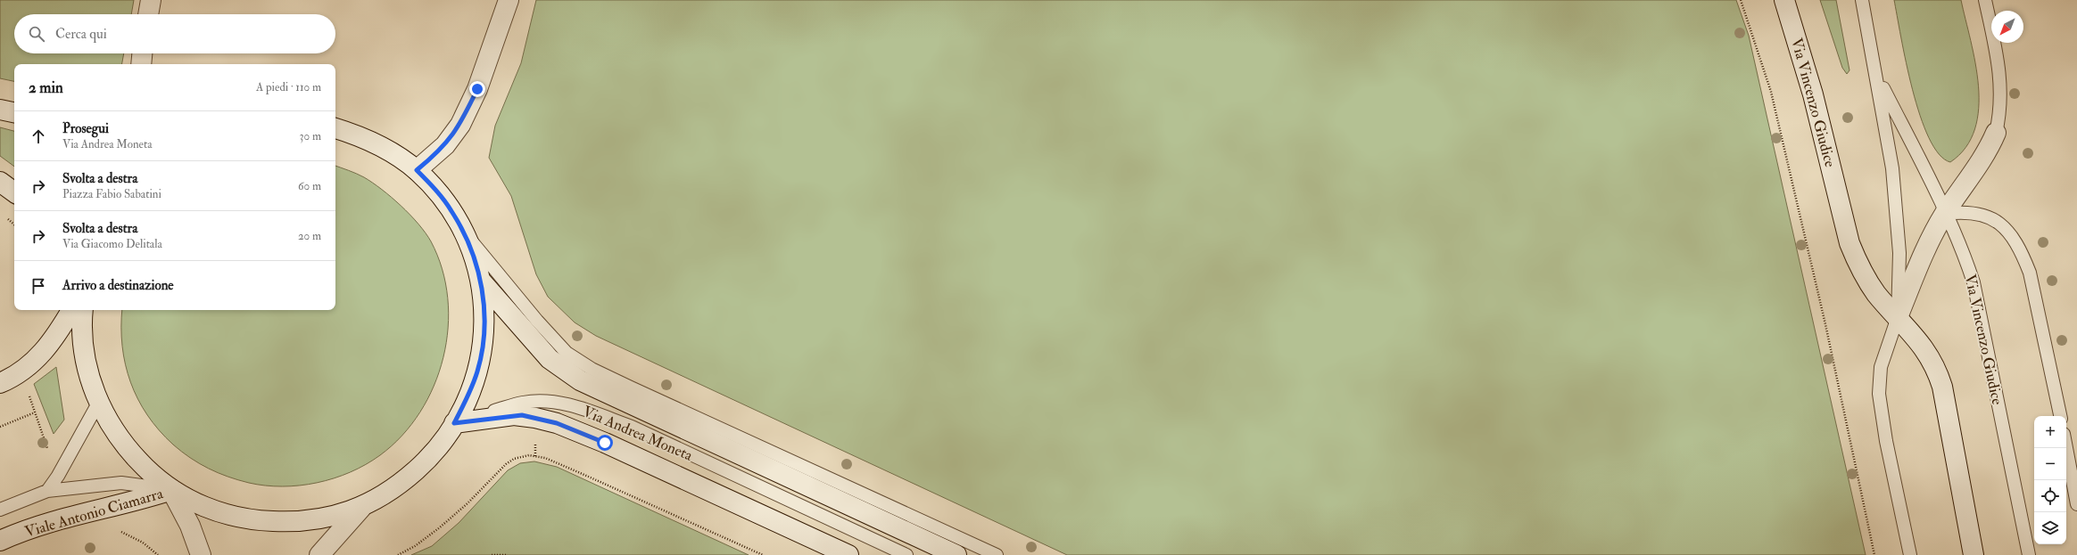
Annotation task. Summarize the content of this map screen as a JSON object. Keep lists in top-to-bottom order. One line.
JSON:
{"streets":{"street":["Via Vincenzo Giudice","Via Andrea Moneta","Viale Antonio Ciamarra"]},"north":"bottom left","page":{"search":"Cerca qui","heading":["2 min","A piedi · 110 m"],"list":[["Prosegui","Via Andrea Moneta","30 m"],["Svolta a destra","Piazza Fabio Sabatini","60 m"],["Svolta a destra","Via Giacomo Delitala","20 m"],"Arrivo a destinazione"],"map_buttons":["+","−"]}}
